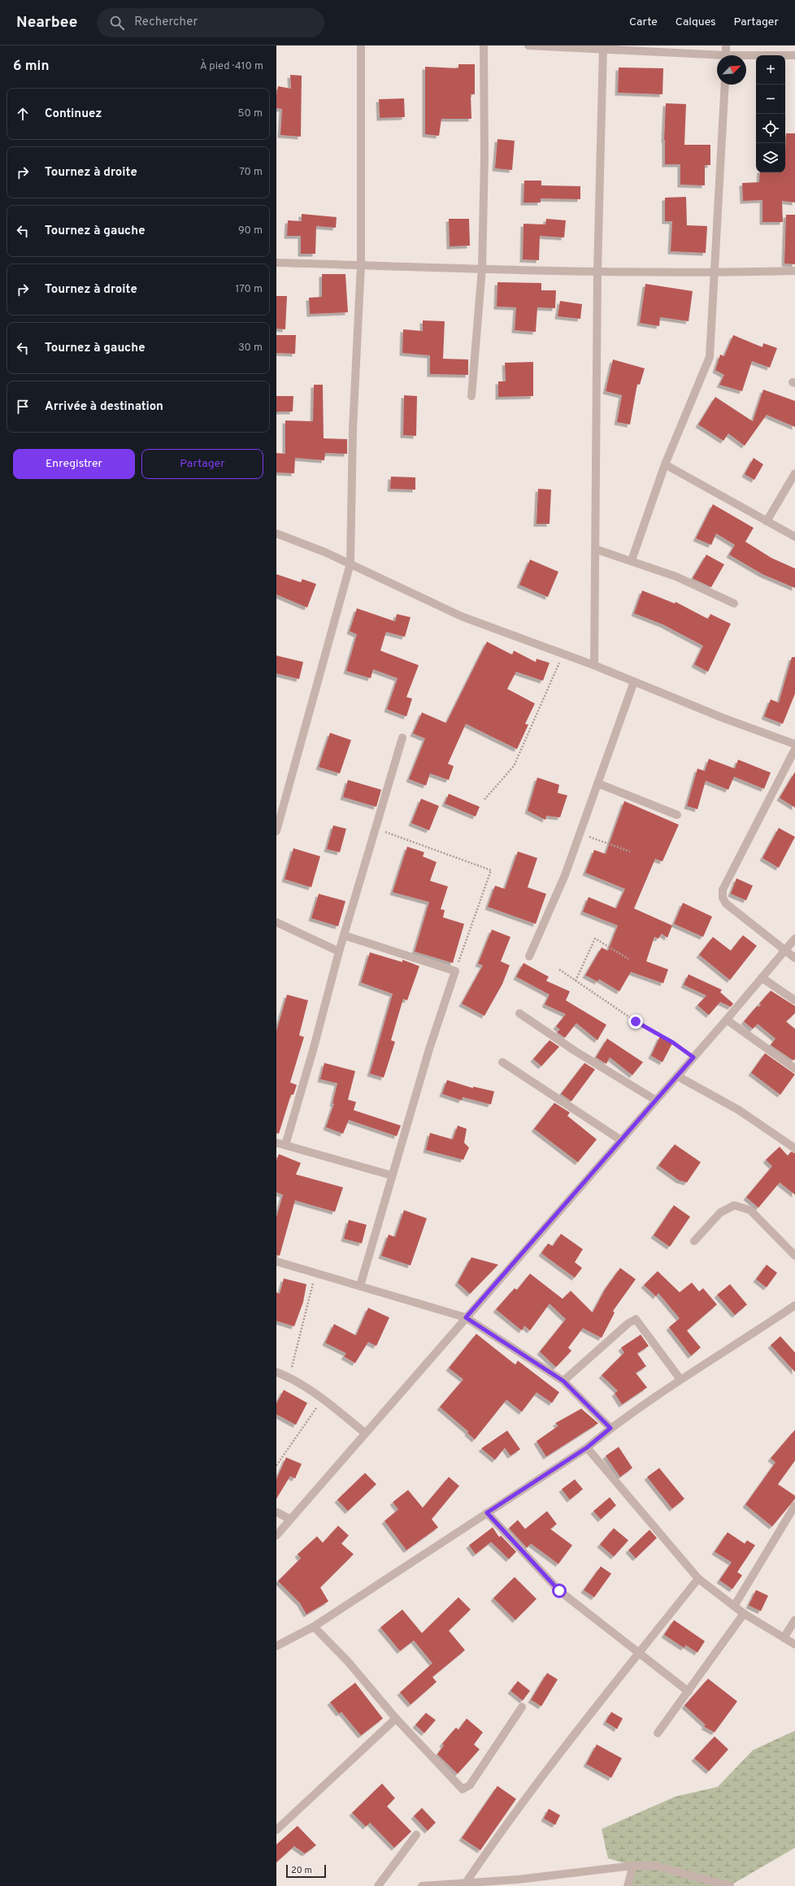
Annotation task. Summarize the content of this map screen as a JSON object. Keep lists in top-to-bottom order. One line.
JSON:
{"scale_bar":"20 m","north":"top right","page":{"header":"Nearbee","search":"Rechercher","nav":["Carte","Calques","Partager"],"heading":["6 min","À pied · 410 m"],"map_buttons":["+","−"],"list":[["Continuez","50 m"],["Tournez à droite","70 m"],["Tournez à gauche","90 m"],["Tournez à droite","170 m"],["Tournez à gauche","30 m"],"Arrivée à destination"],"buttons":["Enregistrer","Partager"],"scale":"20 m"}}
